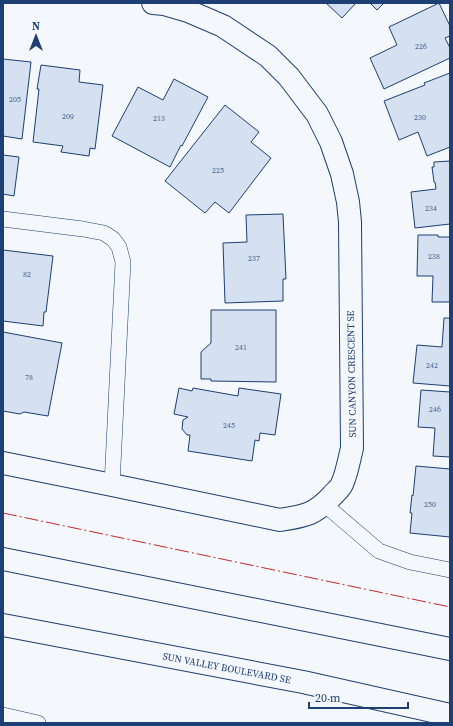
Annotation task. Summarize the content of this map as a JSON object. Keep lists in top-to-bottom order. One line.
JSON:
{"streets":{"street":["SUN CANYON CRESCENT SE","SUN VALLEY BOULEVARD SE"]},"house_numbers":["226","205","209","230","213","225","234","238","237","82","241","242","78","246","245","250"],"scale_bar":"20 m","north":"top"}
